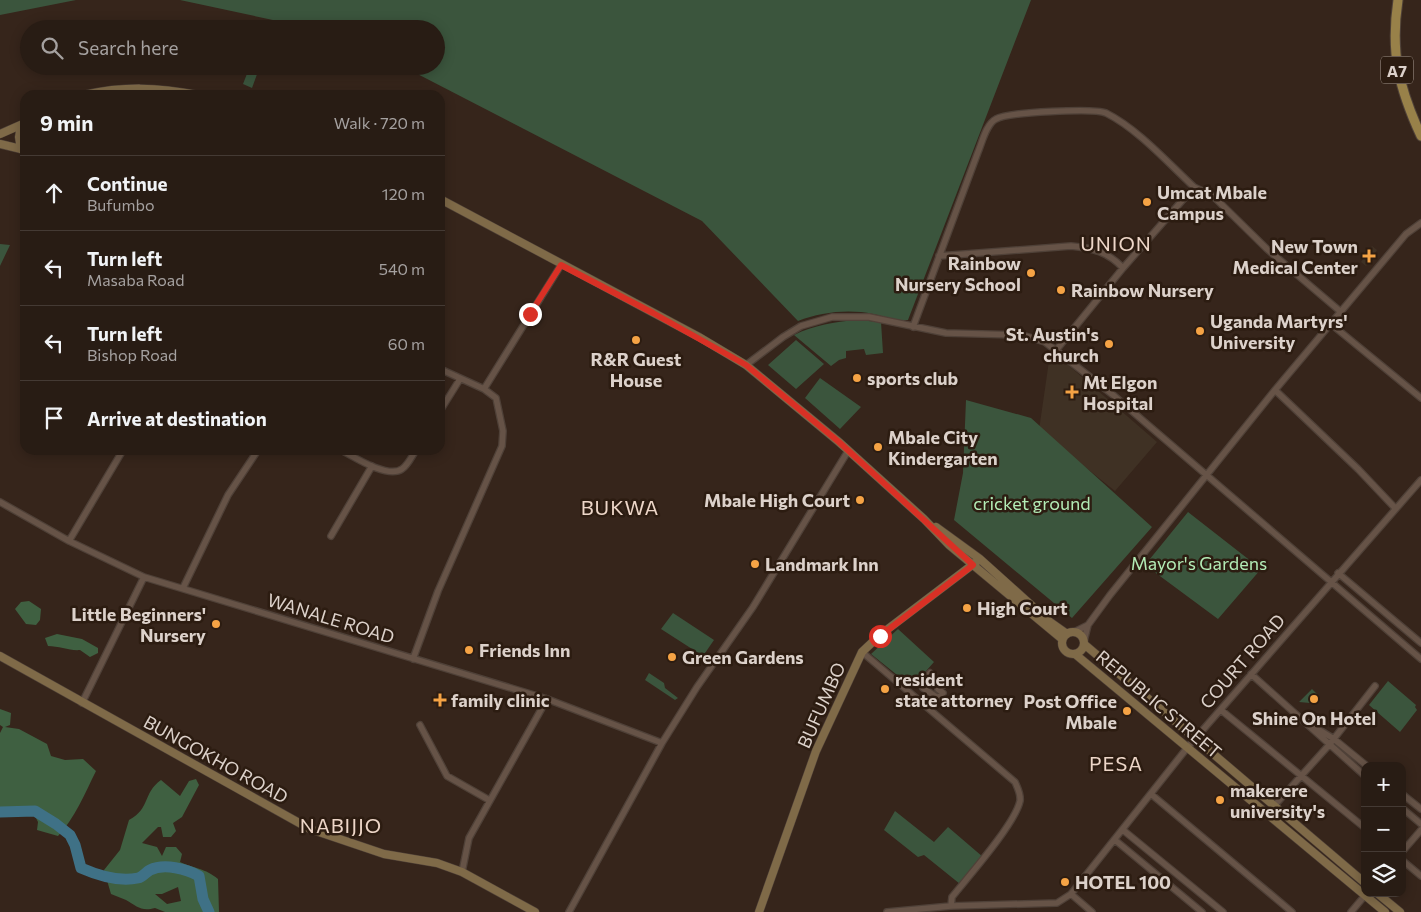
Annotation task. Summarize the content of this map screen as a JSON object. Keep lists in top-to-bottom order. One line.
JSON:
{"streets":{"main road":["A7"],"street":["WANALE ROAD","COURT ROAD","REPUBLIC STREET","BUFUMBO","BUNGOKHO ROAD"]},"crossings":[["COURT ROAD","REPUBLIC STREET"]],"districts":["UNION","BUKWA","PESA","NABIJJO"],"parks":["cricket ground","Mayor's Gardens"],"places":{"other":["Umcat Mbale Campus","Rainbow Nursery School","Rainbow Nursery","Uganda Martyrs' University","R&R Guest House","St. Austin's church","sports club","Mbale City Kindergarten","Mbale High Court","Landmark Inn","High Court","Little Beginners' Nursery","Friends Inn","Green Gardens","resident state attorney","Shine On Hotel","Post Office Mbale","makerere university's","HOTEL 100"],"health":["New Town Medical Center","Mt Elgon Hospital","family clinic"]},"page":{"search":"Search here","heading":["9 min","Walk · 720 m"],"list":[["Continue","Bufumbo","120 m"],["Turn left","Masaba Road","540 m"],["Turn left","Bishop Road","60 m"],"Arrive at destination"],"map_buttons":["+","−"]}}
